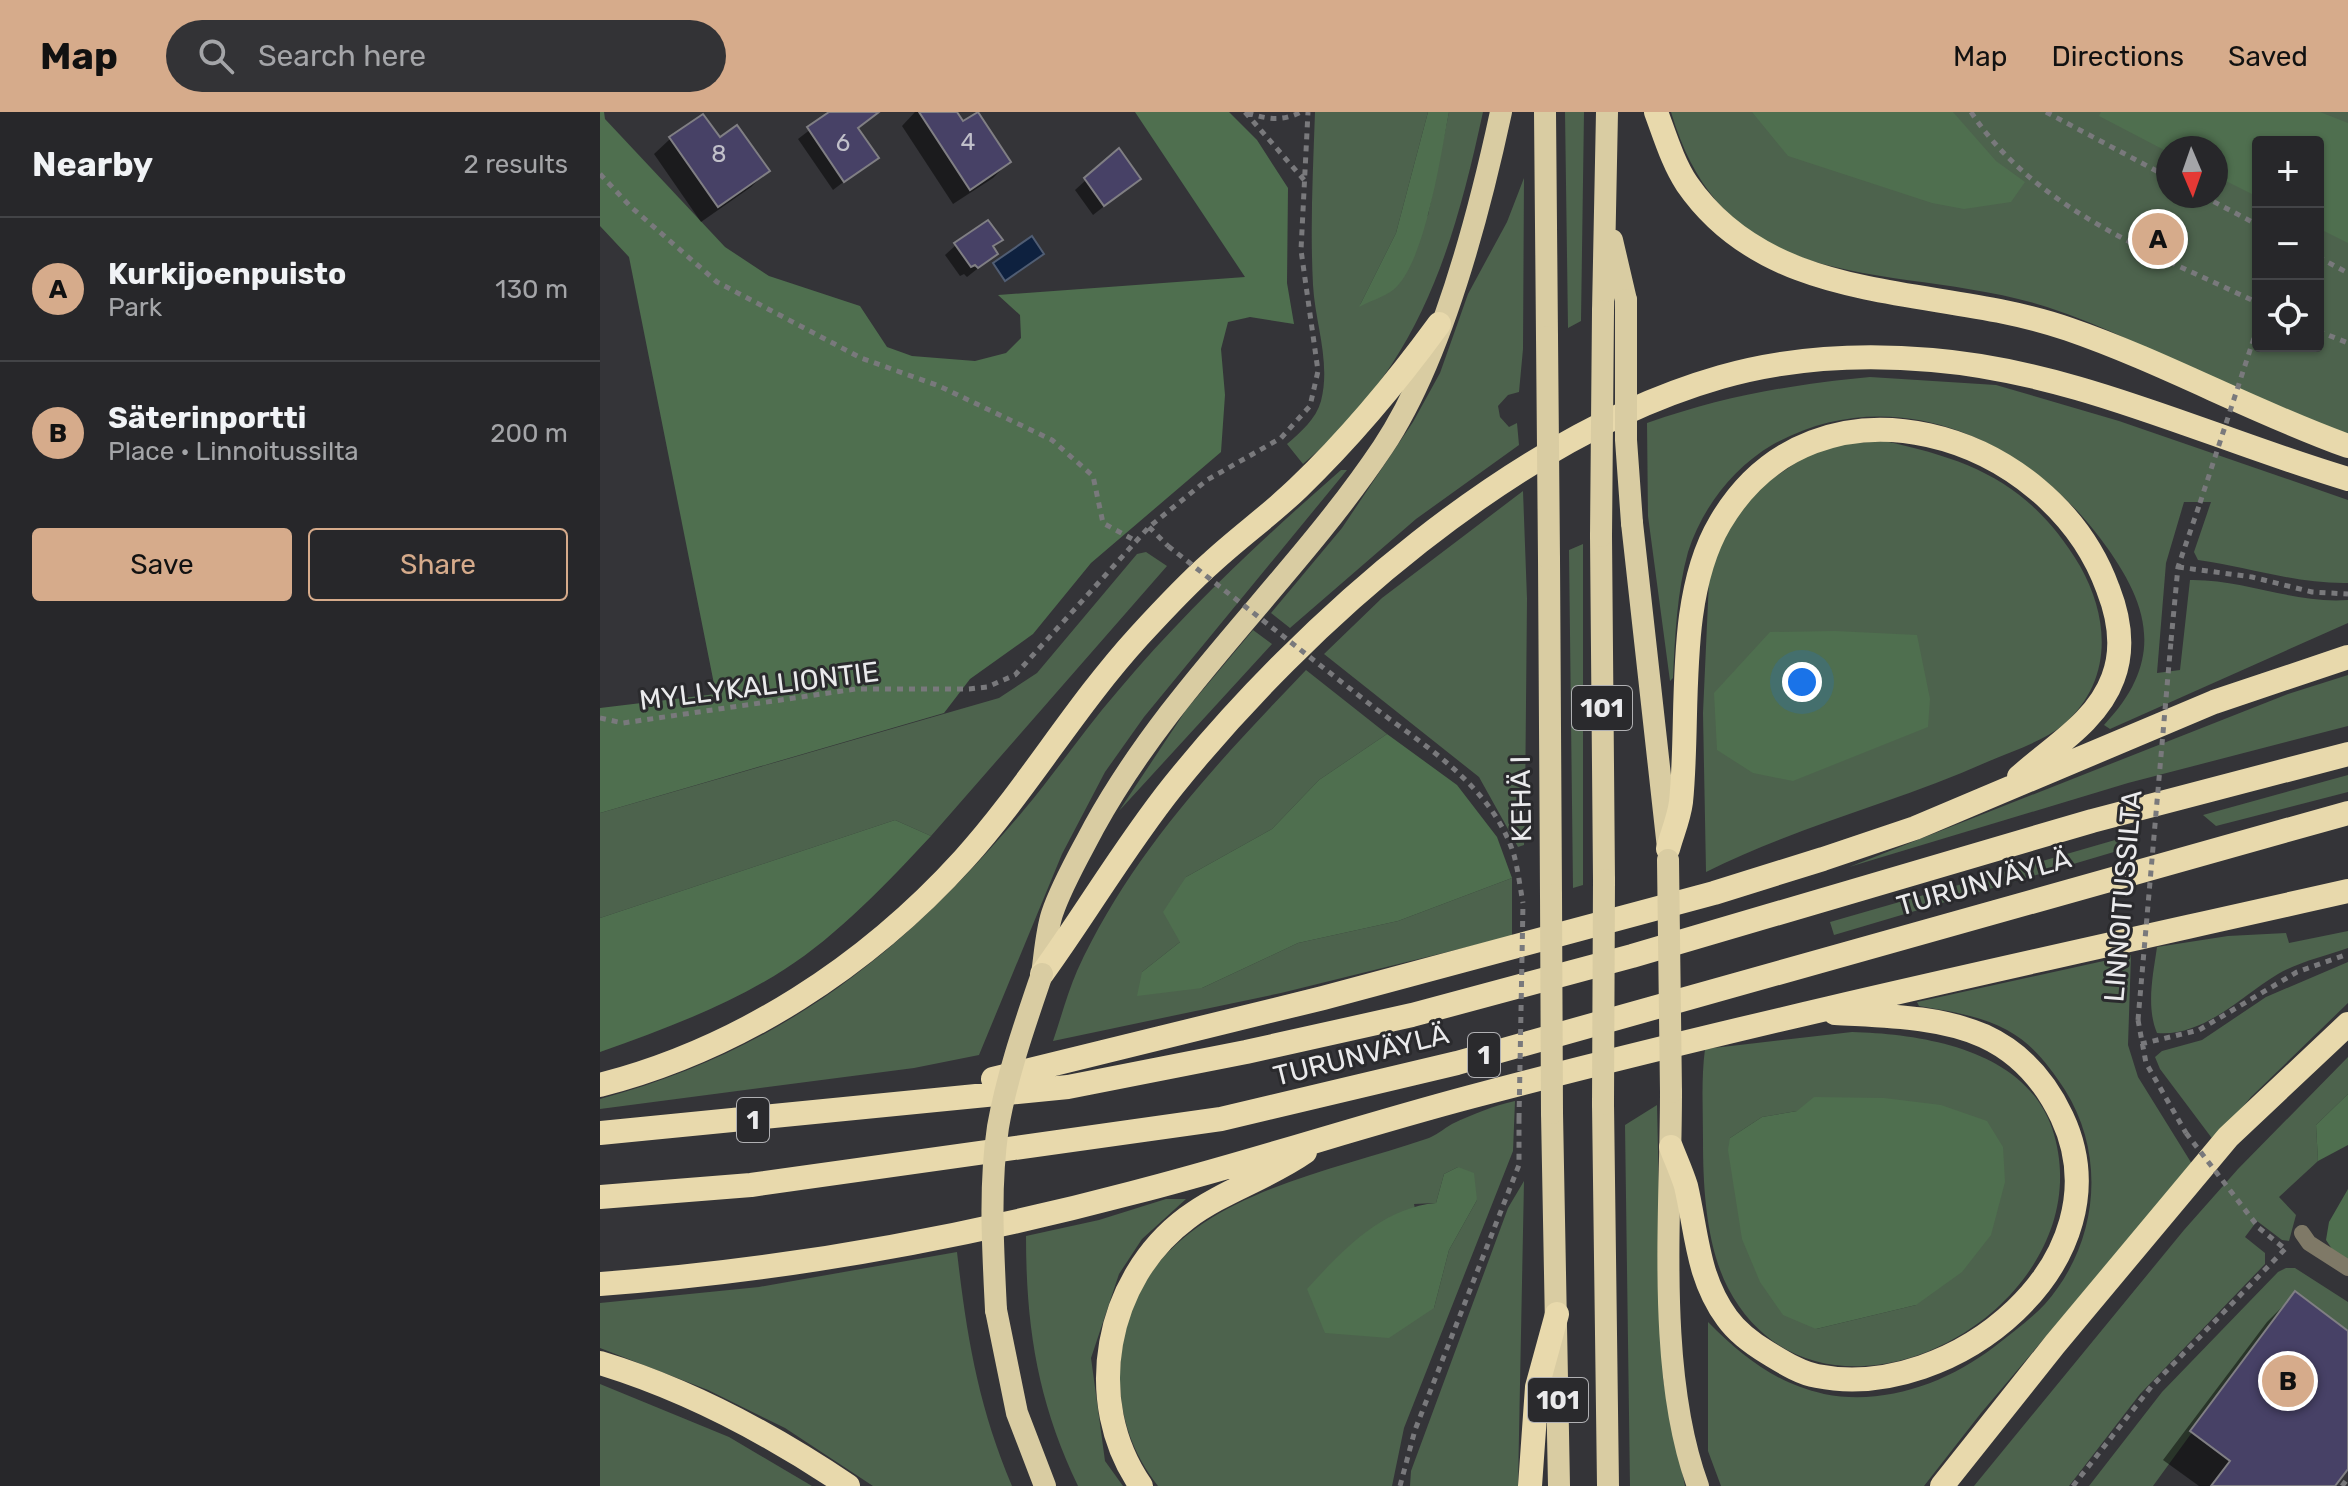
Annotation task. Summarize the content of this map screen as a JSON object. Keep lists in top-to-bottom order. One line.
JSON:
{"streets":{"highway":["101","KEHÄ I","TURUNVÄYLÄ","1"],"path":["MYLLYKALLIONTIE","LINNOITUSSILTA"]},"house_numbers":["4","6","8"],"north":"bottom","page":{"header":"Map","search":"Search here","nav":["Map","Directions","Saved"],"heading":["Nearby","2 results"],"map_buttons":["+","−"],"pins":["A","B"],"list":[{"mark":"A","name":"Kurkijoenpuisto","note":"Park","value":"130 m"},{"mark":"B","name":"Säterinportti","note":"Place · Linnoitussilta","value":"200 m"}],"buttons":["Save","Share"]}}
